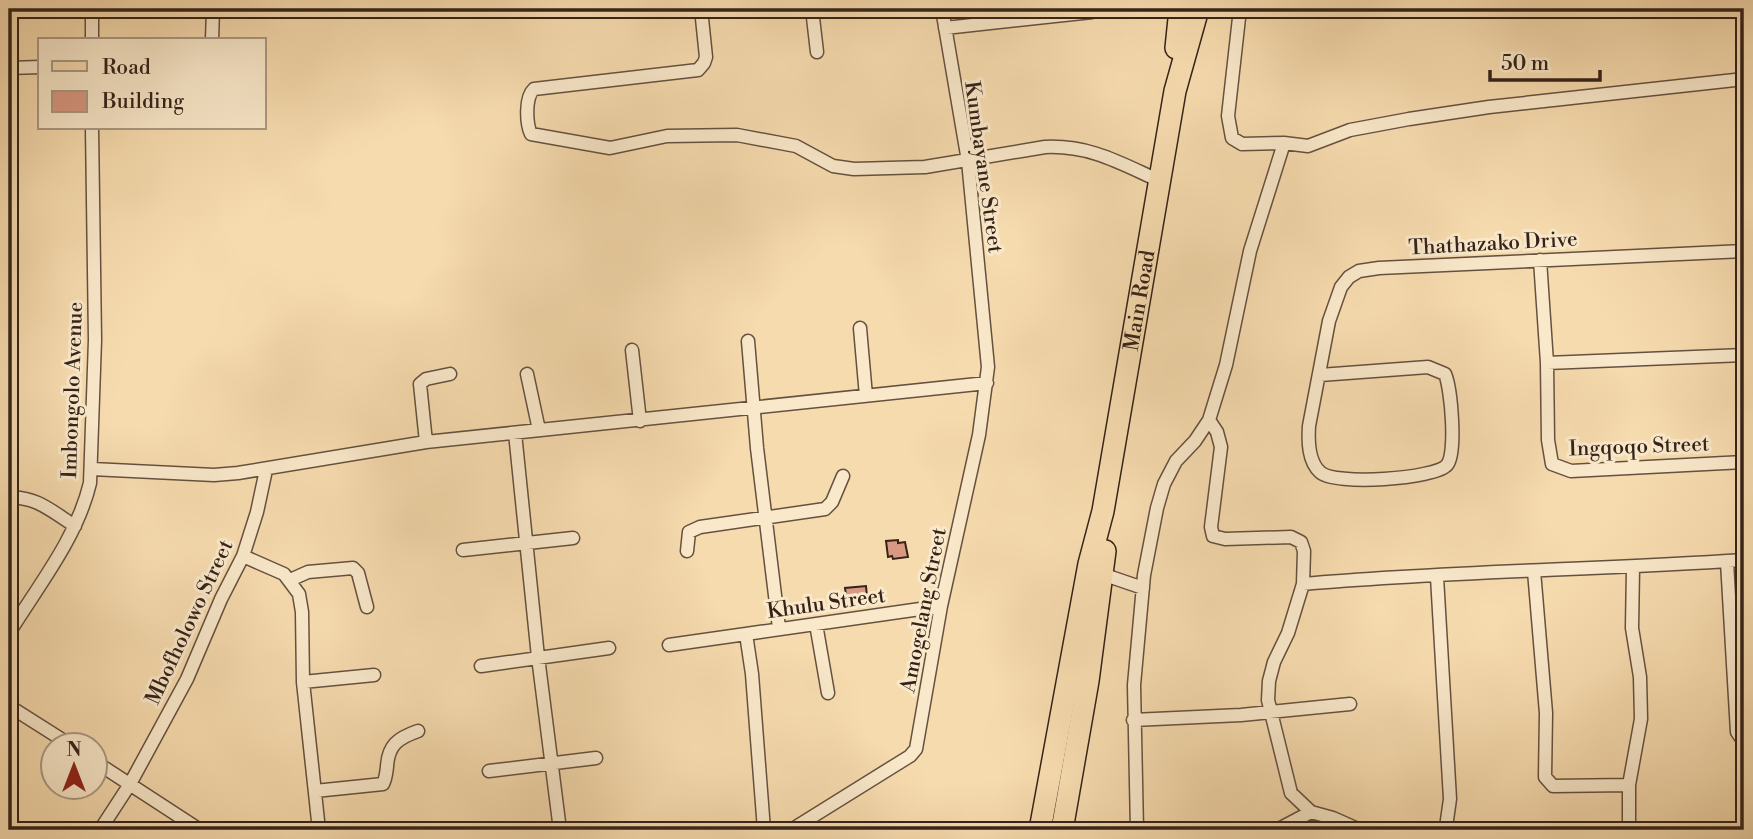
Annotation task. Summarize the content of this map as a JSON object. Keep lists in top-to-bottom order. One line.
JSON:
{"streets":{"main road":["Main Road"],"street":["Kumbayane Street","Thathazako Drive","Imbongolo Avenue","Ingqoqo Street","Khulu Street","Amogelang Street","Mbofholowo Street"]},"crossings":[["Kumbayane Street","Amogelang Street"],["Thathazako Drive","Ingqoqo Street"],["Khulu Street","Amogelang Street"]],"legend":["Road","Building"],"scale_bar":"50 m","north":"top"}
